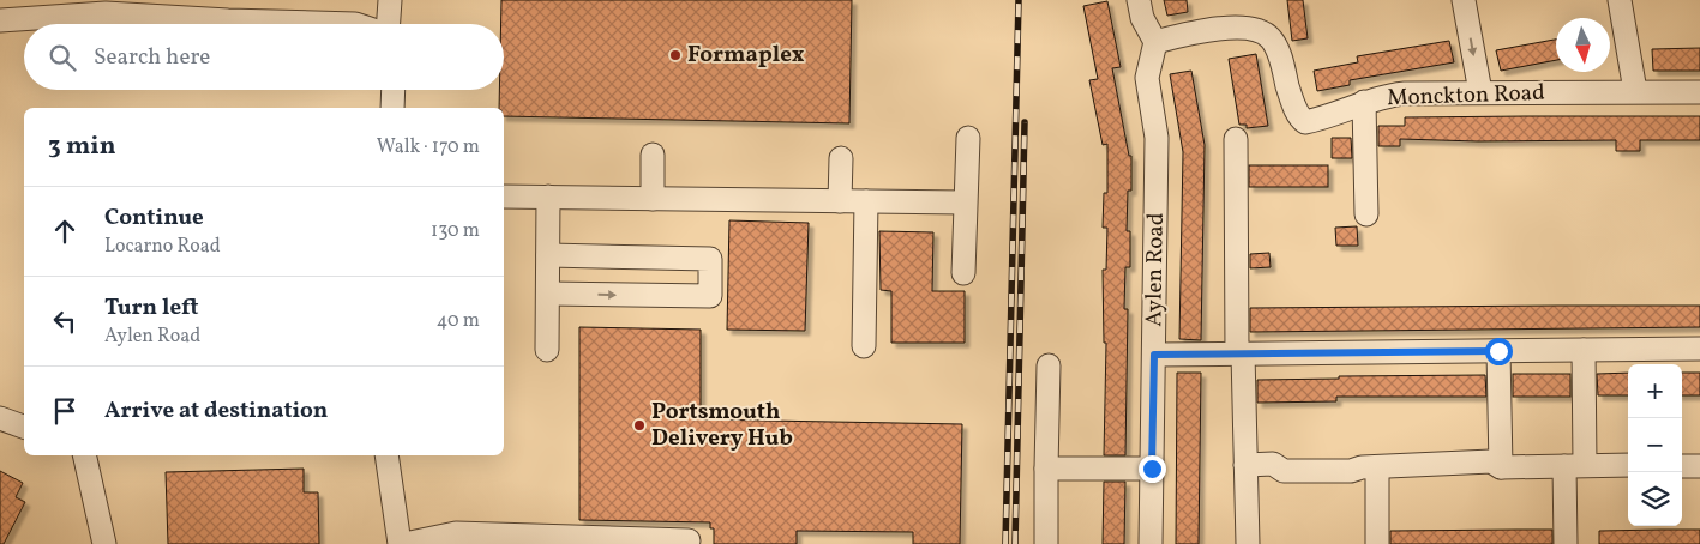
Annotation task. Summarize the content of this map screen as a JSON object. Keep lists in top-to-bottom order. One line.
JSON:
{"streets":{"street":["Monckton Road","Aylen Road"]},"crossings":[["Monckton Road","Aylen Road"]],"places":["Formaplex","Portsmouth Delivery Hub"],"north":"bottom","page":{"search":"Search here","heading":["3 min","Walk · 170 m"],"list":[["Continue","Locarno Road","130 m"],["Turn left","Aylen Road","40 m"],"Arrive at destination"],"map_buttons":["+","−"]}}
